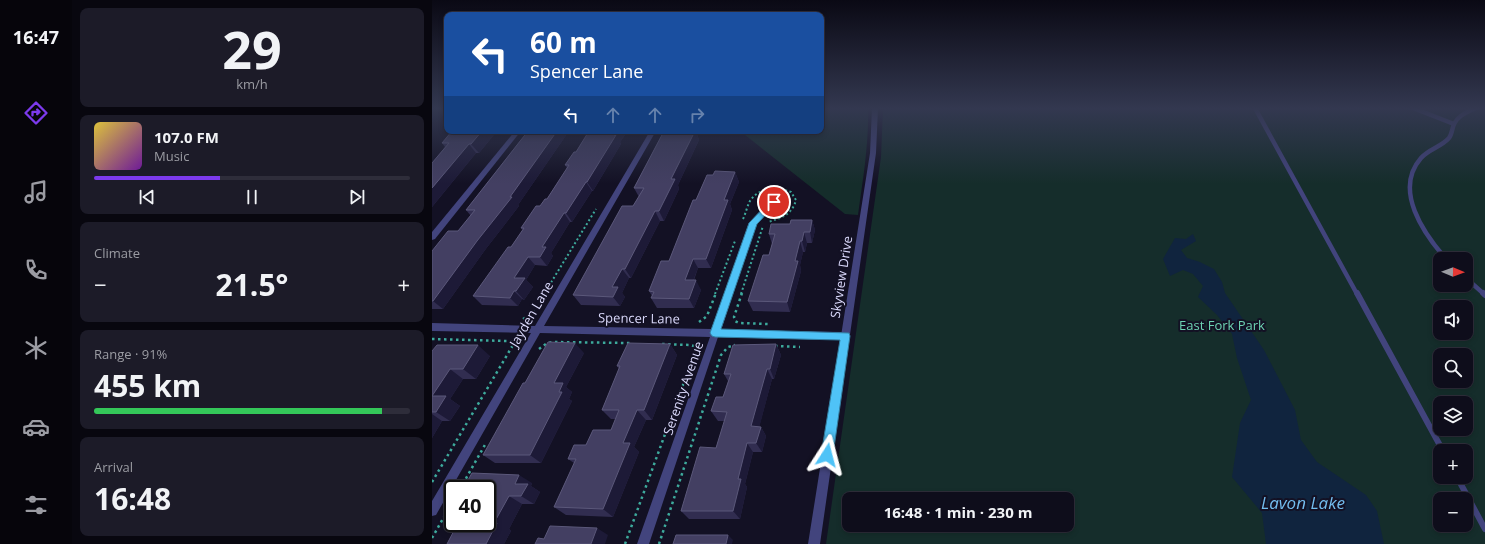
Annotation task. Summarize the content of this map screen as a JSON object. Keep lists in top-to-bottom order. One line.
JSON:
{"streets":{"street":["Skyview Drive","Jayden Lane","Spencer Lane","Serenity Avenue"]},"crossings":[["Skyview Drive","Spencer Lane"],["Jayden Lane","Spencer Lane"],["Spencer Lane","Serenity Avenue"]],"water":["Lavon Lake"],"parks":["East Fork Park"],"north":"right","page":{"tabs":"16:47","tile":[["29","km/h"],"Climate",["Range · 91%","455 km"],["Arrival","16:48"]],"turn":["60 m","Spencer Lane"],"song":["107.0 FM","Music"],"map_buttons":["+","−"],"heat":["−","21.5°","+"],"limit":"40","trip":"16:48 · 1 min · 230 m"}}
